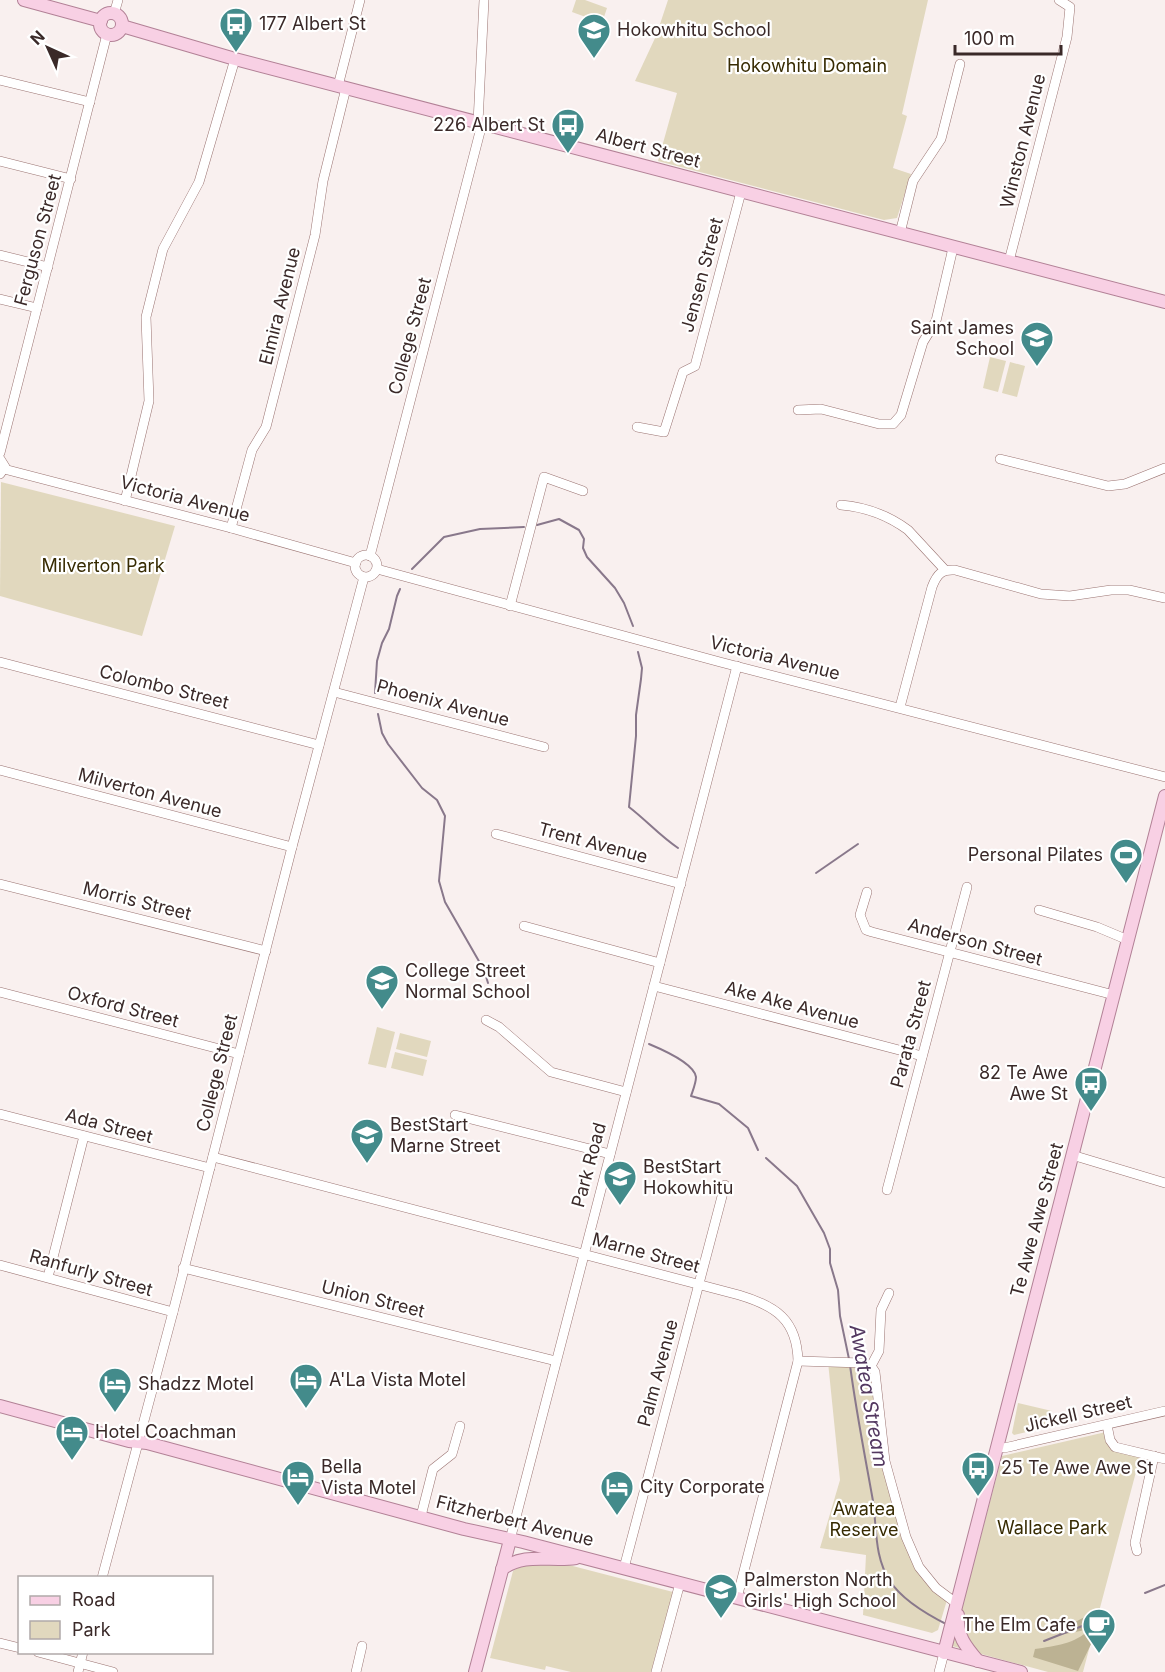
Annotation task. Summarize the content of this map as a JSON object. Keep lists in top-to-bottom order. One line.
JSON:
{"streets":{"main road":["Albert Street","Park Road","Te Awe Awe Street","Fitzherbert Avenue"],"street":["Winston Avenue","Ferguson Street","Jensen Street","Elmira Avenue","College Street","Victoria Avenue","Colombo Street","Phoenix Avenue","Milverton Avenue","Trent Avenue","Morris Street","Anderson Street","Ake Ake Avenue","Oxford Street","Parata Street","Ada Street","Marne Street","Ranfurly Street","Union Street","Palm Avenue","Jickell Street"]},"crossings":[["Winston Avenue","Albert Street"],["Albert Street","Ferguson Street"],["Albert Street","Jensen Street"],["Albert Street","Elmira Avenue"],["Albert Street","College Street"],["Elmira Avenue","Victoria Avenue"],["College Street","Victoria Avenue"],["College Street","Colombo Street"],["College Street","Phoenix Avenue"],["College Street","Milverton Avenue"],["College Street","Morris Street"],["College Street","Oxford Street"],["College Street","Ada Street"],["College Street","Marne Street"],["College Street","Ranfurly Street"],["College Street","Union Street"],["College Street","Fitzherbert Avenue"],["Victoria Avenue","Park Road"],["Trent Avenue","Park Road"],["Anderson Street","Parata Street"],["Anderson Street","Te Awe Awe Street"],["Ake Ake Avenue","Parata Street"],["Ake Ake Avenue","Park Road"],["Park Road","Marne Street"],["Park Road","Union Street"],["Park Road","Fitzherbert Avenue"],["Te Awe Awe Street","Jickell Street"],["Te Awe Awe Street","Fitzherbert Avenue"],["Marne Street","Palm Avenue"],["Marne Street","Fitzherbert Avenue"],["Palm Avenue","Fitzherbert Avenue"]],"water":["Awatea Stream"],"parks":["Hokowhitu Domain","Milverton Park","Awatea Reserve","Wallace Park"],"places":{"bus stop":["177 Albert St","226 Albert St","82 Te Awe Awe St","25 Te Awe Awe St"],"school or university":["Hokowhitu School","Saint James School","College Street Normal School","BestStart Marne Street","BestStart Hokowhitu","Palmerston North Girls' High School"],"sports":["Personal Pilates"],"hotel":["A'La Vista Motel","Shadzz Motel","Hotel Coachman","Bella Vista Motel","City Corporate"],"cafe":["The Elm Cafe"]},"legend":["Road","Park"],"scale_bar":"100 m","north":"top left"}
